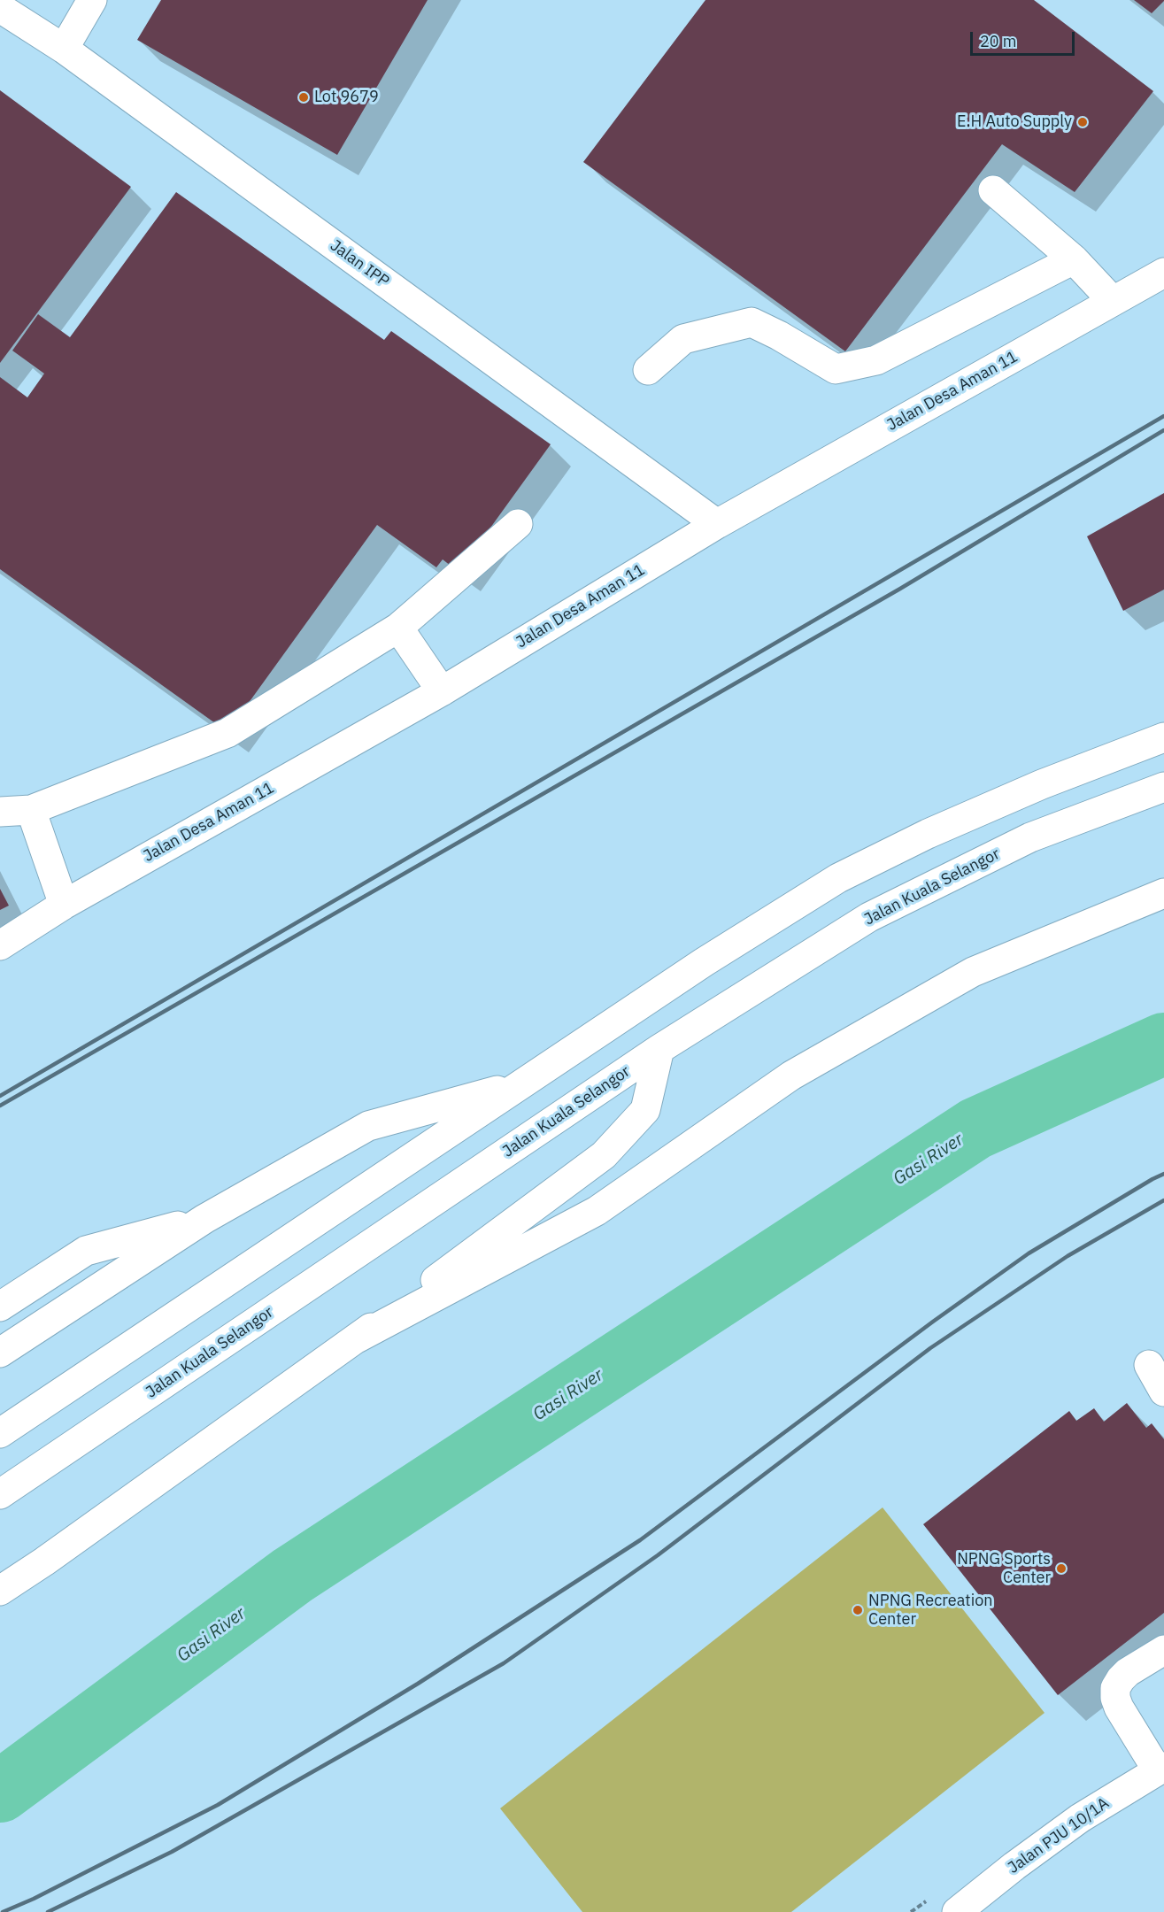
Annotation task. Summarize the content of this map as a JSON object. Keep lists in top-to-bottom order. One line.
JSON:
{"streets":{"main road":["Jalan IPP","Jalan Desa Aman 11","Jalan Kuala Selangor","Jalan PJU 10/1A"]},"crossings":[["Jalan IPP","Jalan Desa Aman 11"]],"water":["Gasi River"],"places":["Lot 9679","E.H Auto Supply","NPNG Sports Center","NPNG Recreation Center"],"scale_bar":"20 m"}
